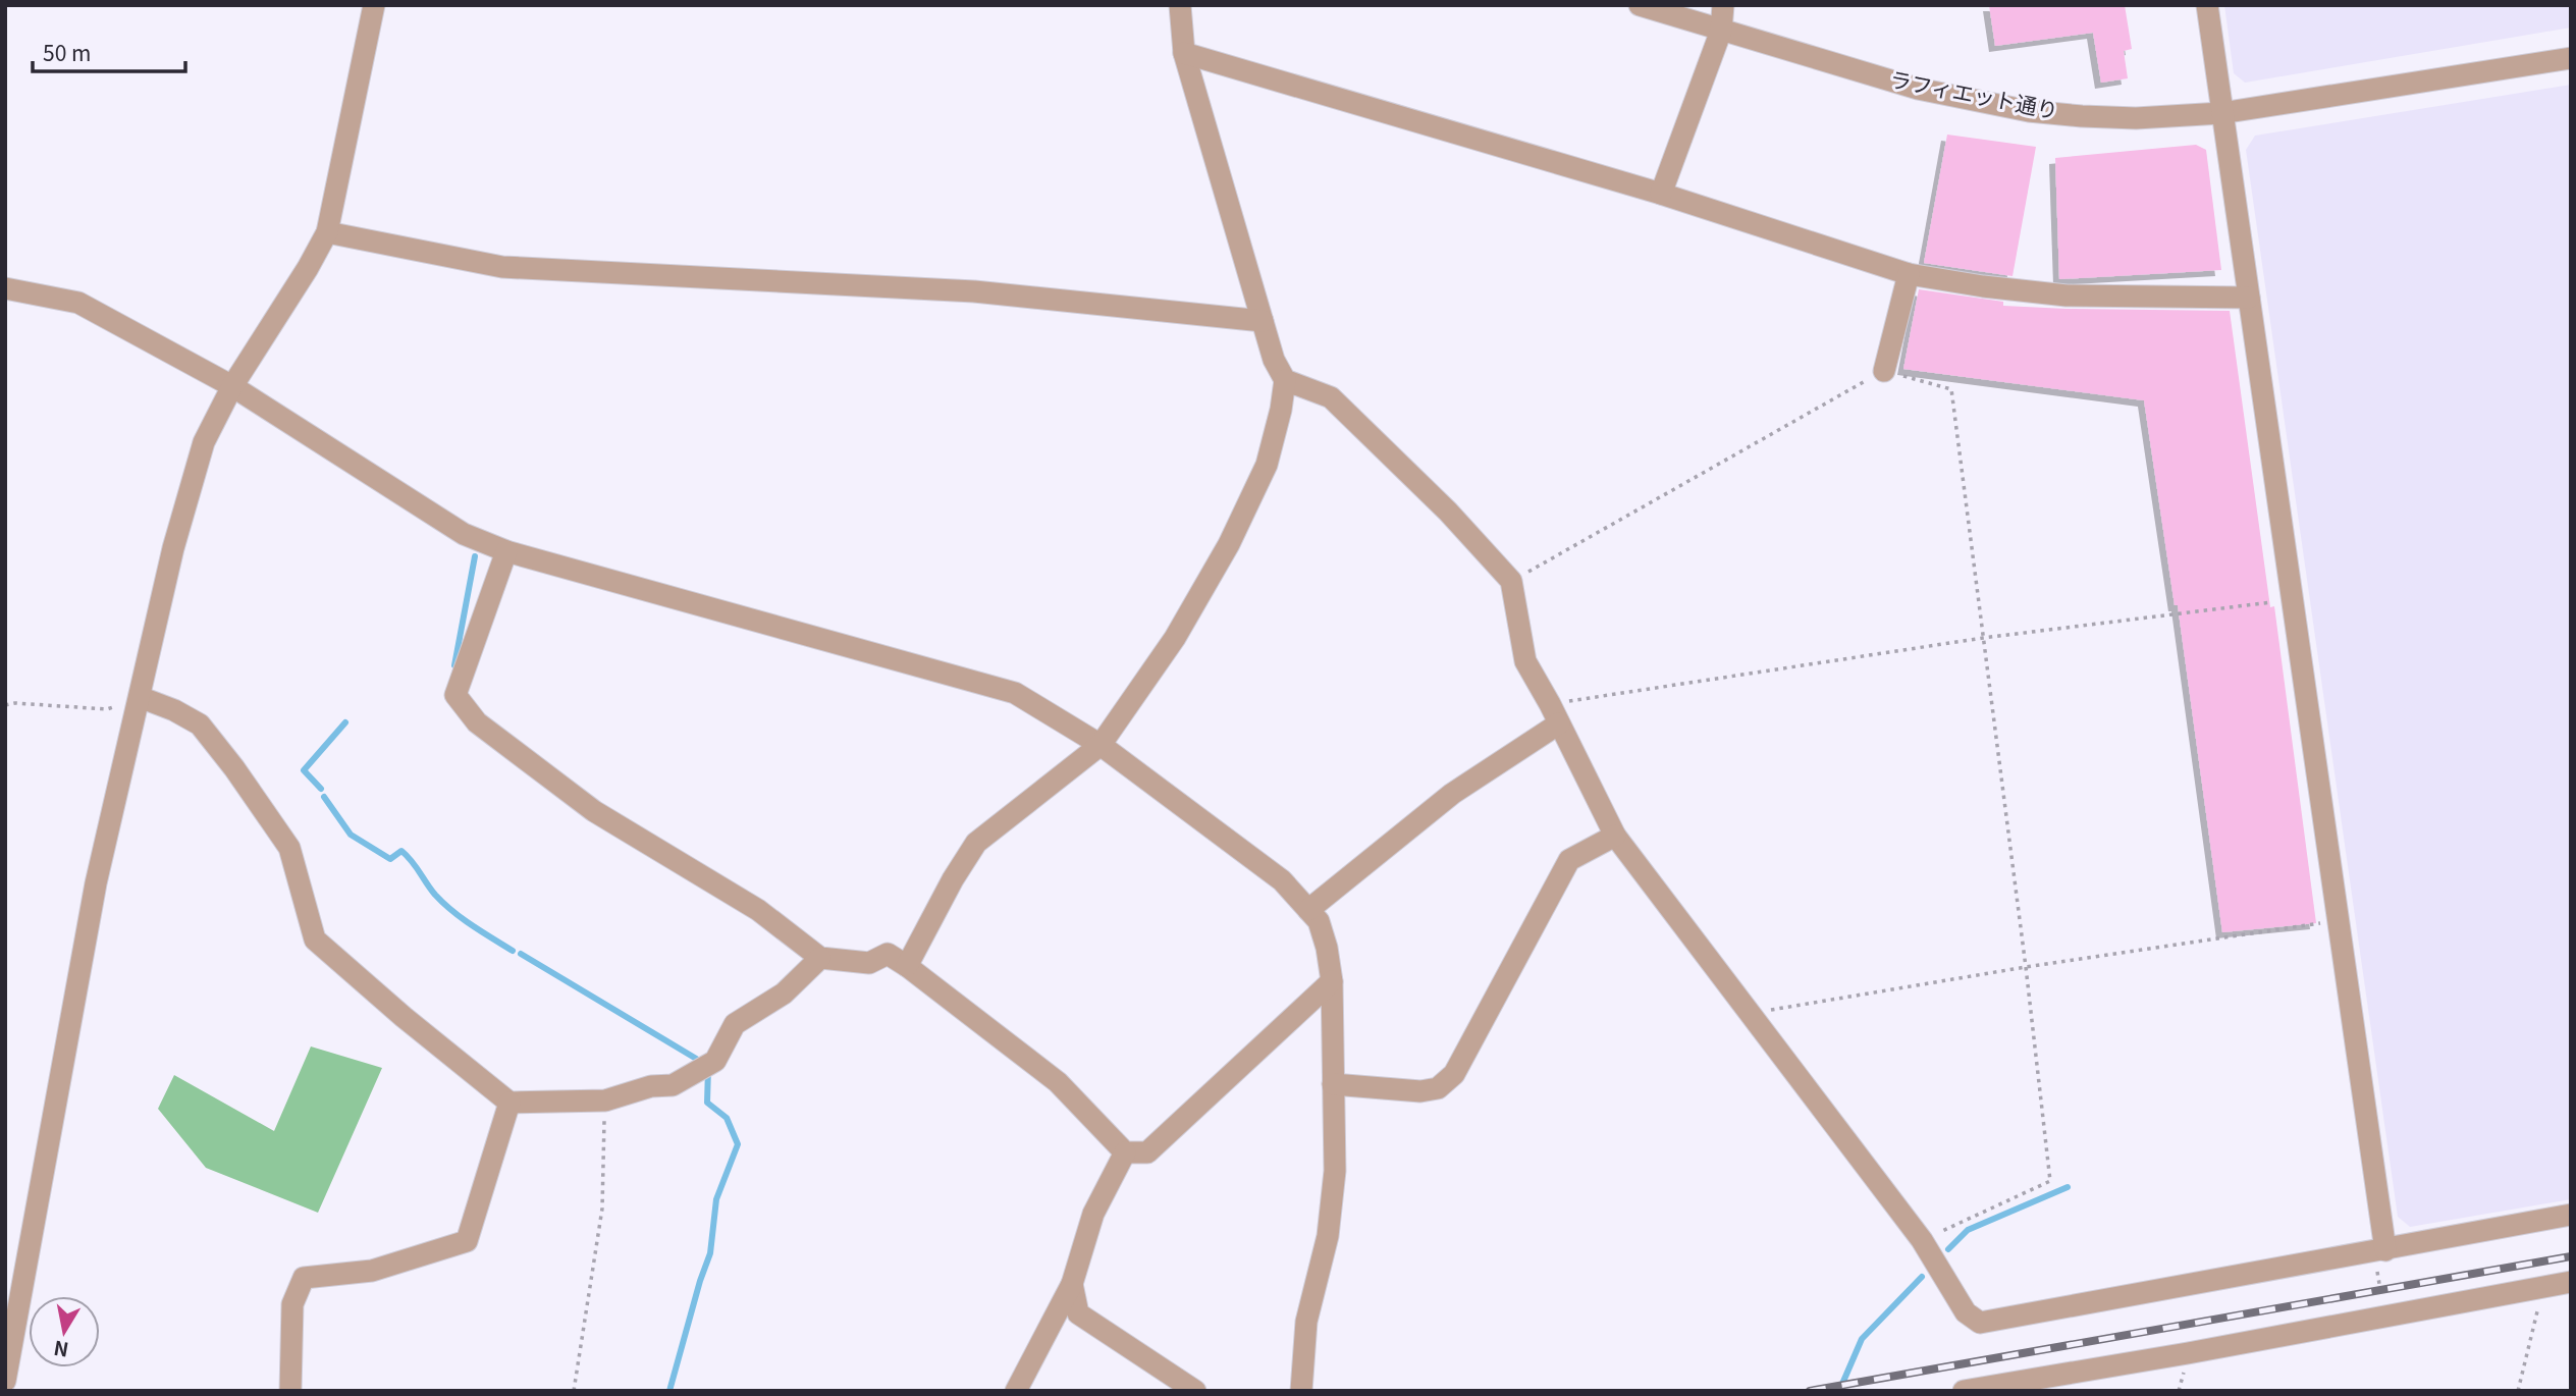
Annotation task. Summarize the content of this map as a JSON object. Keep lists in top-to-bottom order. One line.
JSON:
{"streets":{"street":["ラフィエット通り"]},"scale_bar":"50 m","north":"bottom"}
